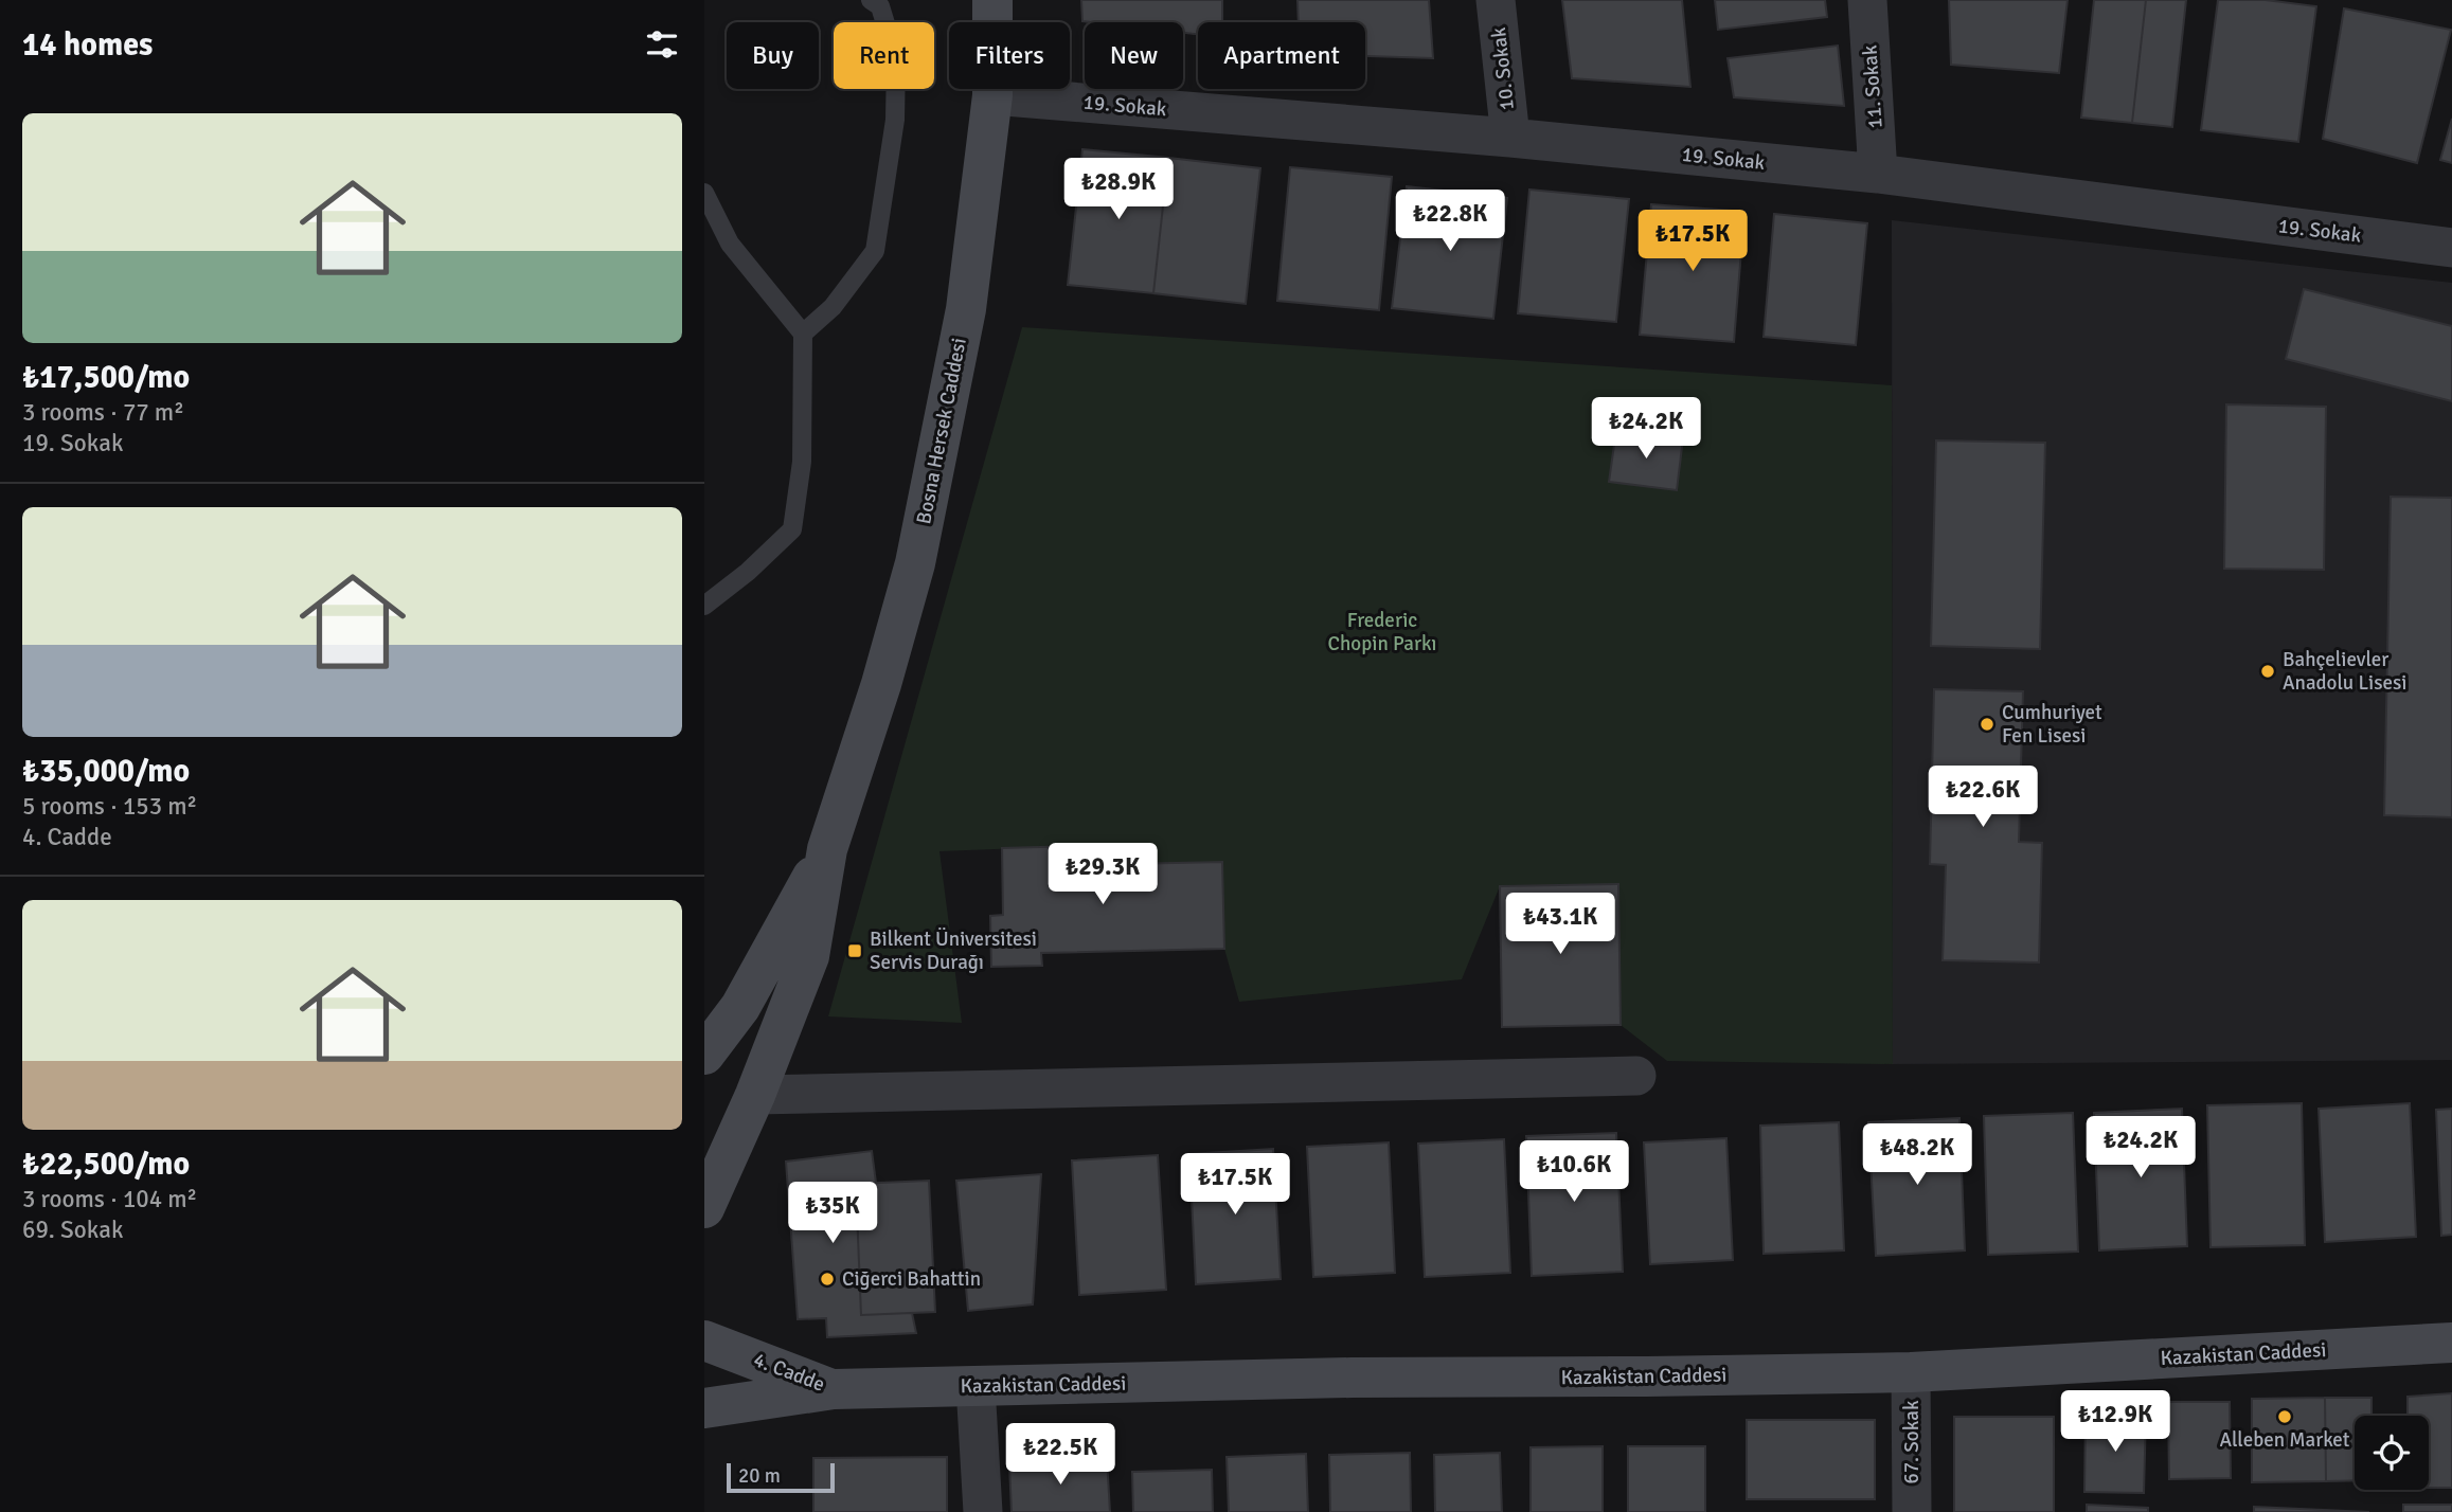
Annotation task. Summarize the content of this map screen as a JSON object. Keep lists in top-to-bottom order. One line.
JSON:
{"streets":{"main road":["Bosna Hersek Caddesi","Kazakistan Caddesi","4. Cadde"],"street":["10. Sokak","11. Sokak","19. Sokak","67. Sokak"]},"crossings":[["10. Sokak","19. Sokak"],["11. Sokak","19. Sokak"],["19. Sokak","Bosna Hersek Caddesi"],["Kazakistan Caddesi","4. Cadde"],["Kazakistan Caddesi","67. Sokak"]],"parks":["Frederic Chopin Parkı"],"places":{"other":["Bahçelievler Anadolu Lisesi","Cumhuriyet Fen Lisesi","Ciğerci Bahattin","Alleben Market"],"transit":["Bilkent Üniversitesi Servis Durağı"]},"scale_bar":"20 m","page":{"heading":"14 homes","chip":["Buy","Rent","Filters","New","Apartment"],"list":[{"name":"₺17,500/mo","note":"3 rooms · 77 m² · 19. Sokak"},{"name":"₺35,000/mo","note":"5 rooms · 153 m² · 4. Cadde"},{"name":"₺22,500/mo","note":"3 rooms · 104 m² · 69. Sokak"}],"price":["₺28.9K","₺22.8K","₺17.5K","₺24.2K","₺22.6K","₺29.3K","₺43.1K","₺24.2K","₺48.2K","₺10.6K","₺17.5K","₺35K","₺12.9K","₺22.5K"],"scale":"20 m"}}
